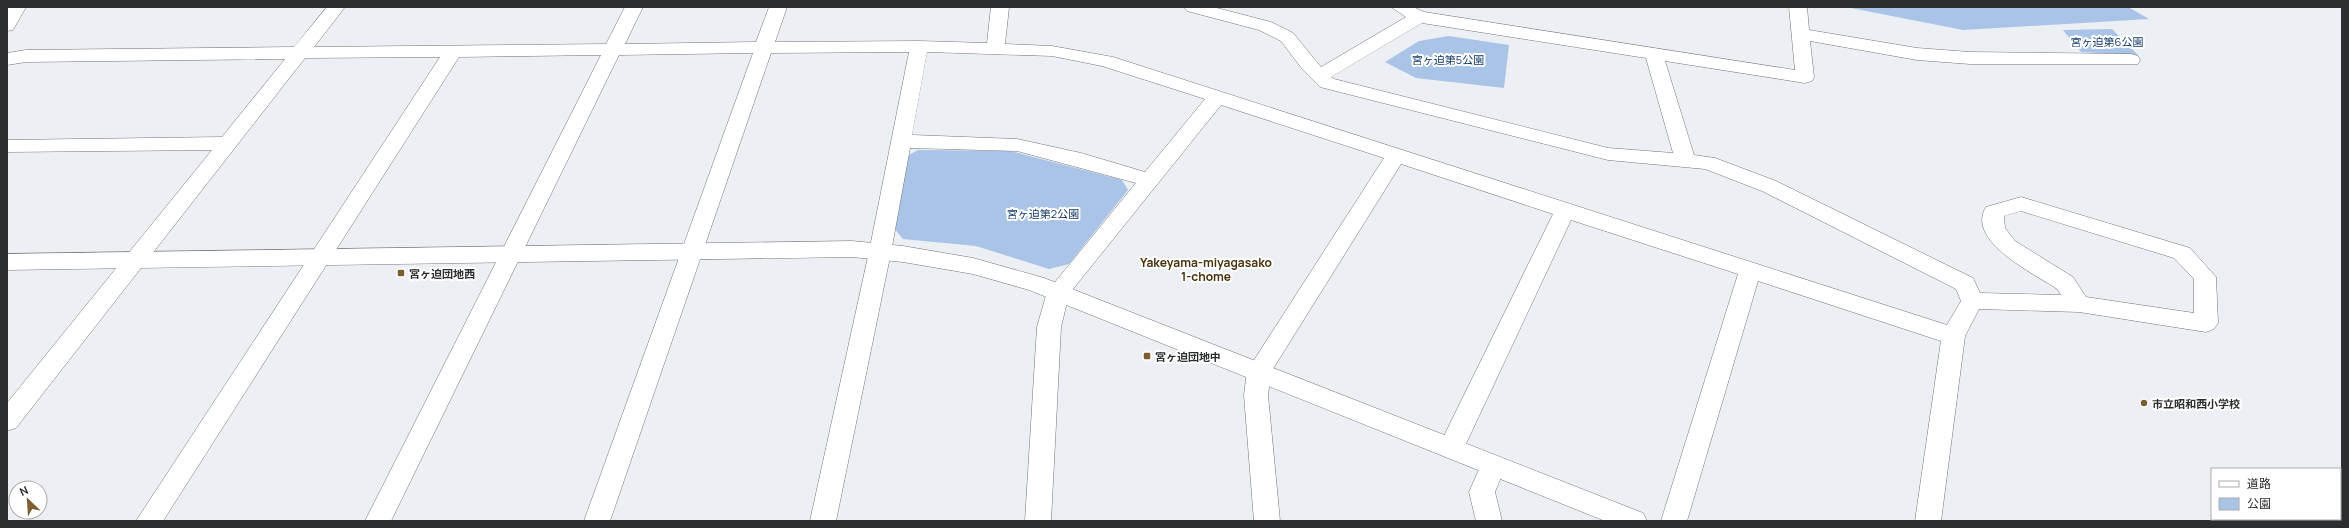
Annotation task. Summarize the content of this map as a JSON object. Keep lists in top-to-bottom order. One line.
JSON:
{"districts":["Yakeyama-miyagasako 1-chome"],"parks":["宮ヶ迫第6公園","宮ヶ迫第5公園","宮ヶ迫第2公園"],"places":{"transit":["宮ヶ迫団地西","宮ヶ迫団地中"],"other":["市立昭和西小学校"]},"legend":["道路","公園"],"north":"top left"}
